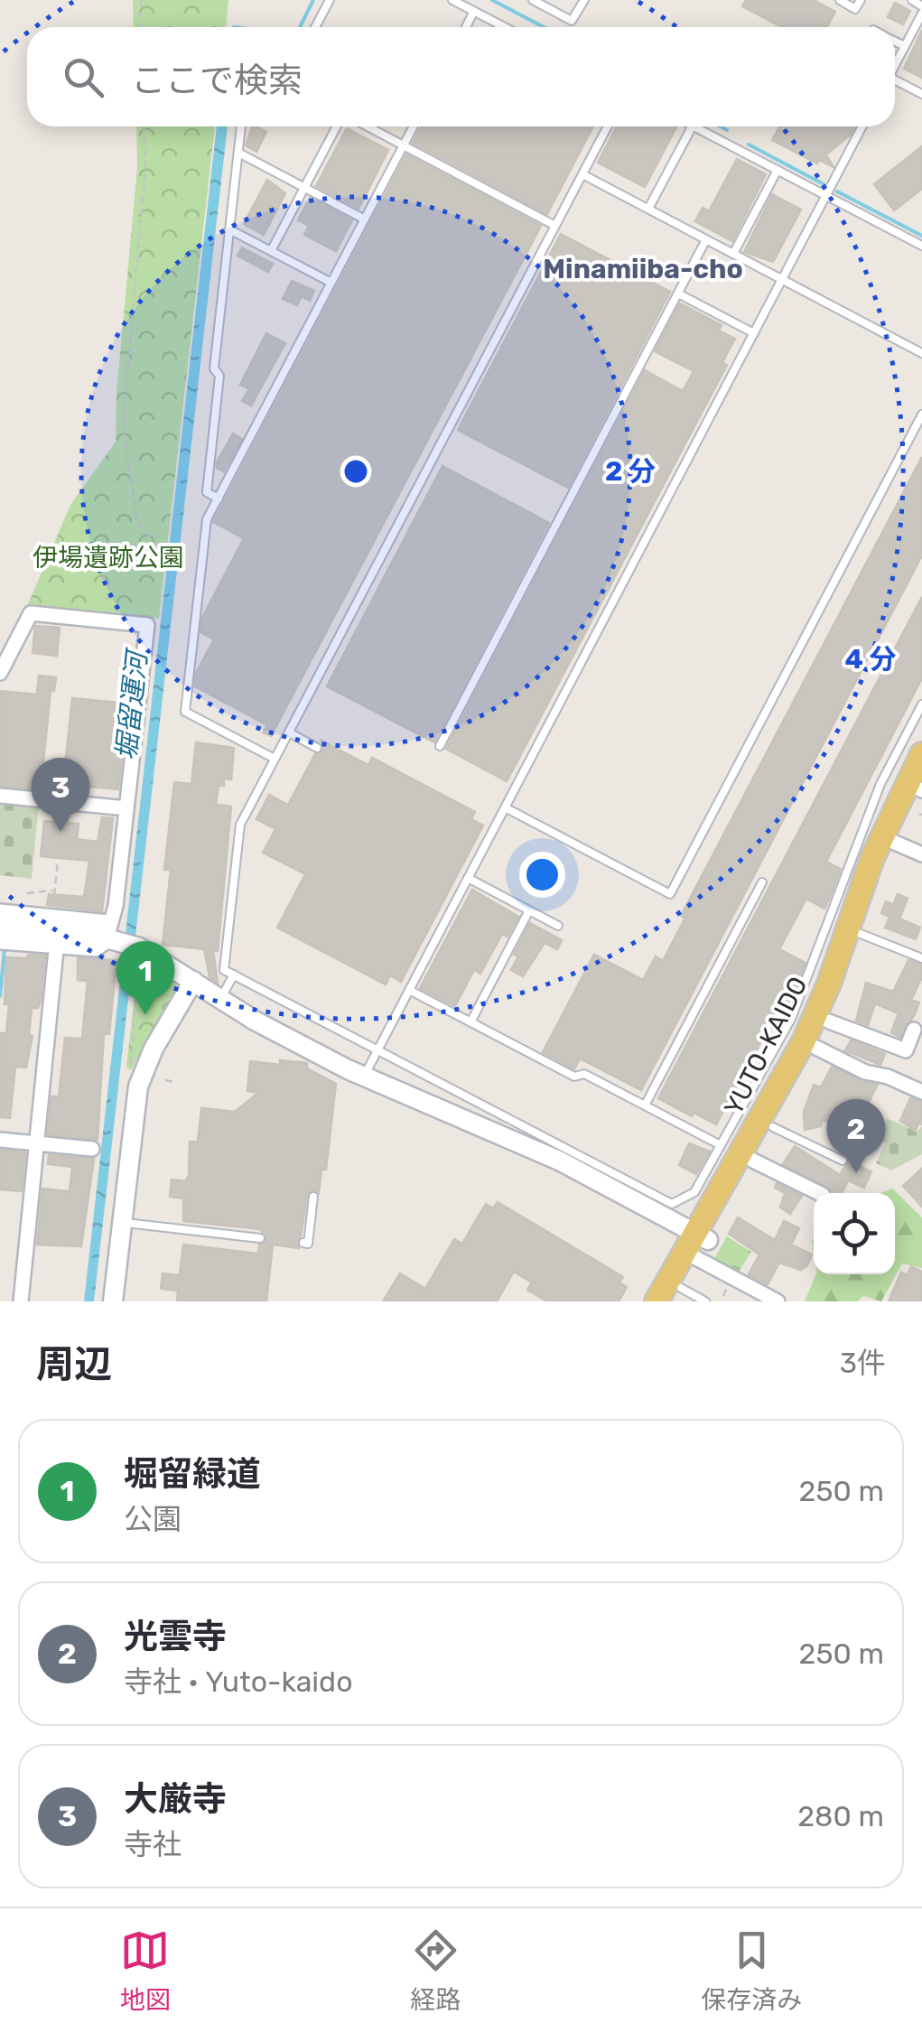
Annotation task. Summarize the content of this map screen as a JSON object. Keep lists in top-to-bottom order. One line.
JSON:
{"streets":{"main road":["YUTO-KAIDO"]},"districts":["Minamiiba-cho"],"water":["堀留運河"],"parks":["伊場遺跡公園"],"page":{"search":"ここで検索","pins":["3","1","2"],"heading":["周辺","3件"],"list":[{"mark":"1","name":"堀留緑道","note":"公園","value":"250 m"},{"mark":"2","name":"光雲寺","note":"寺社 · Yuto-kaido","value":"250 m"},{"mark":"3","name":"大厳寺","note":"寺社","value":"280 m"}],"nav":["地図","経路","保存済み"]},"rings":["2 分","4 分"]}
